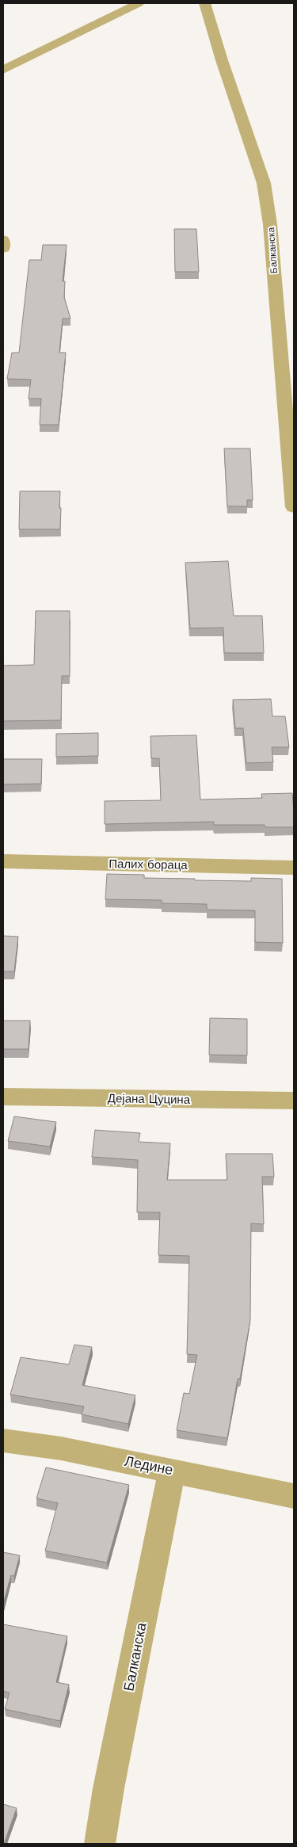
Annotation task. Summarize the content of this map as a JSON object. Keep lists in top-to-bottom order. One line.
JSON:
{"streets":{"street":["Балканска","Палих бораца","Дејана Цуцина","Ледине"]},"crossings":[["Балканска","Ледине"]]}
